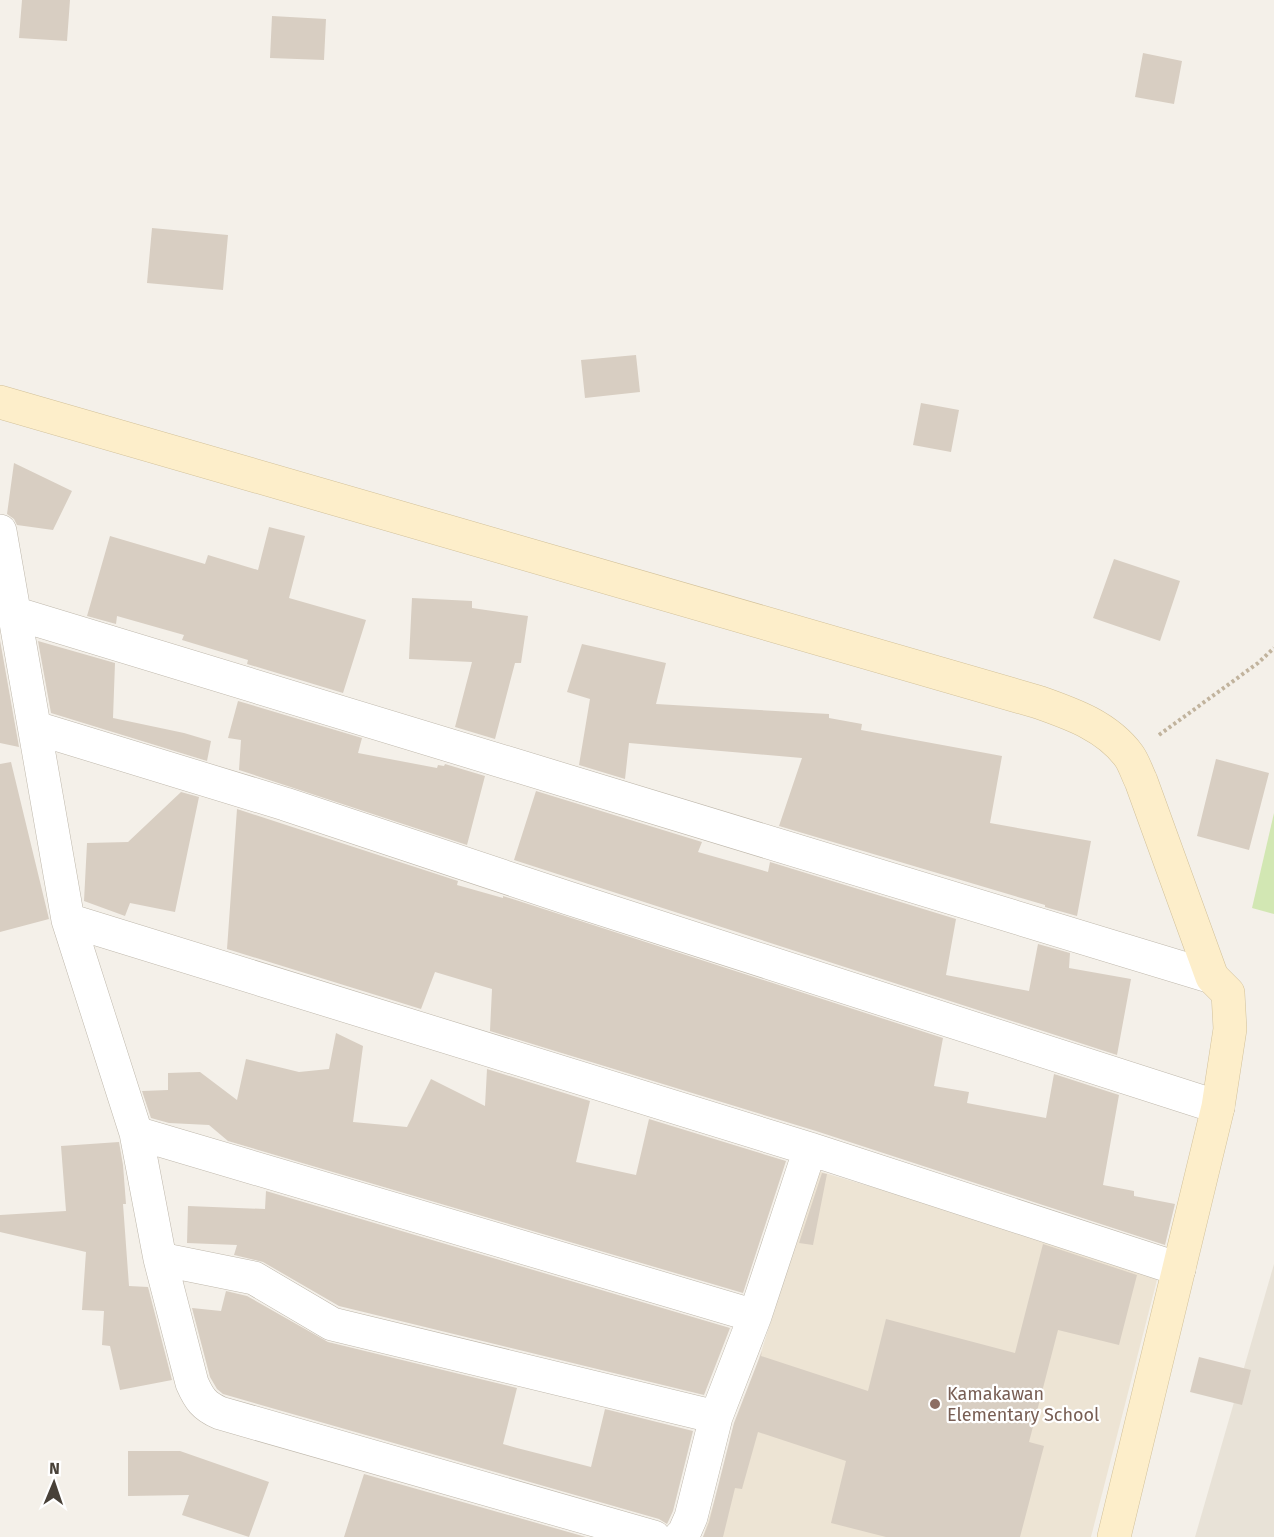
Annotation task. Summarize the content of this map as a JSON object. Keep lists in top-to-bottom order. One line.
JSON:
{"places":["Kamakawan Elementary School"],"north":"top"}
